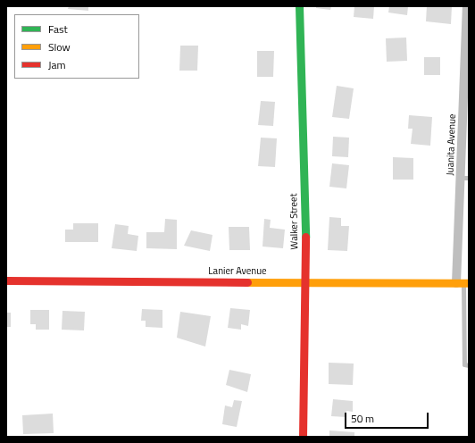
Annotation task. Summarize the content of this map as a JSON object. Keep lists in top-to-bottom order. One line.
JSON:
{"streets":{"street":["Juanita Avenue","Walker Street","Lanier Avenue"]},"crossings":[["Juanita Avenue","Lanier Avenue"],["Walker Street","Lanier Avenue"]],"legend":["Fast","Slow","Jam"],"scale_bar":"50 m"}
